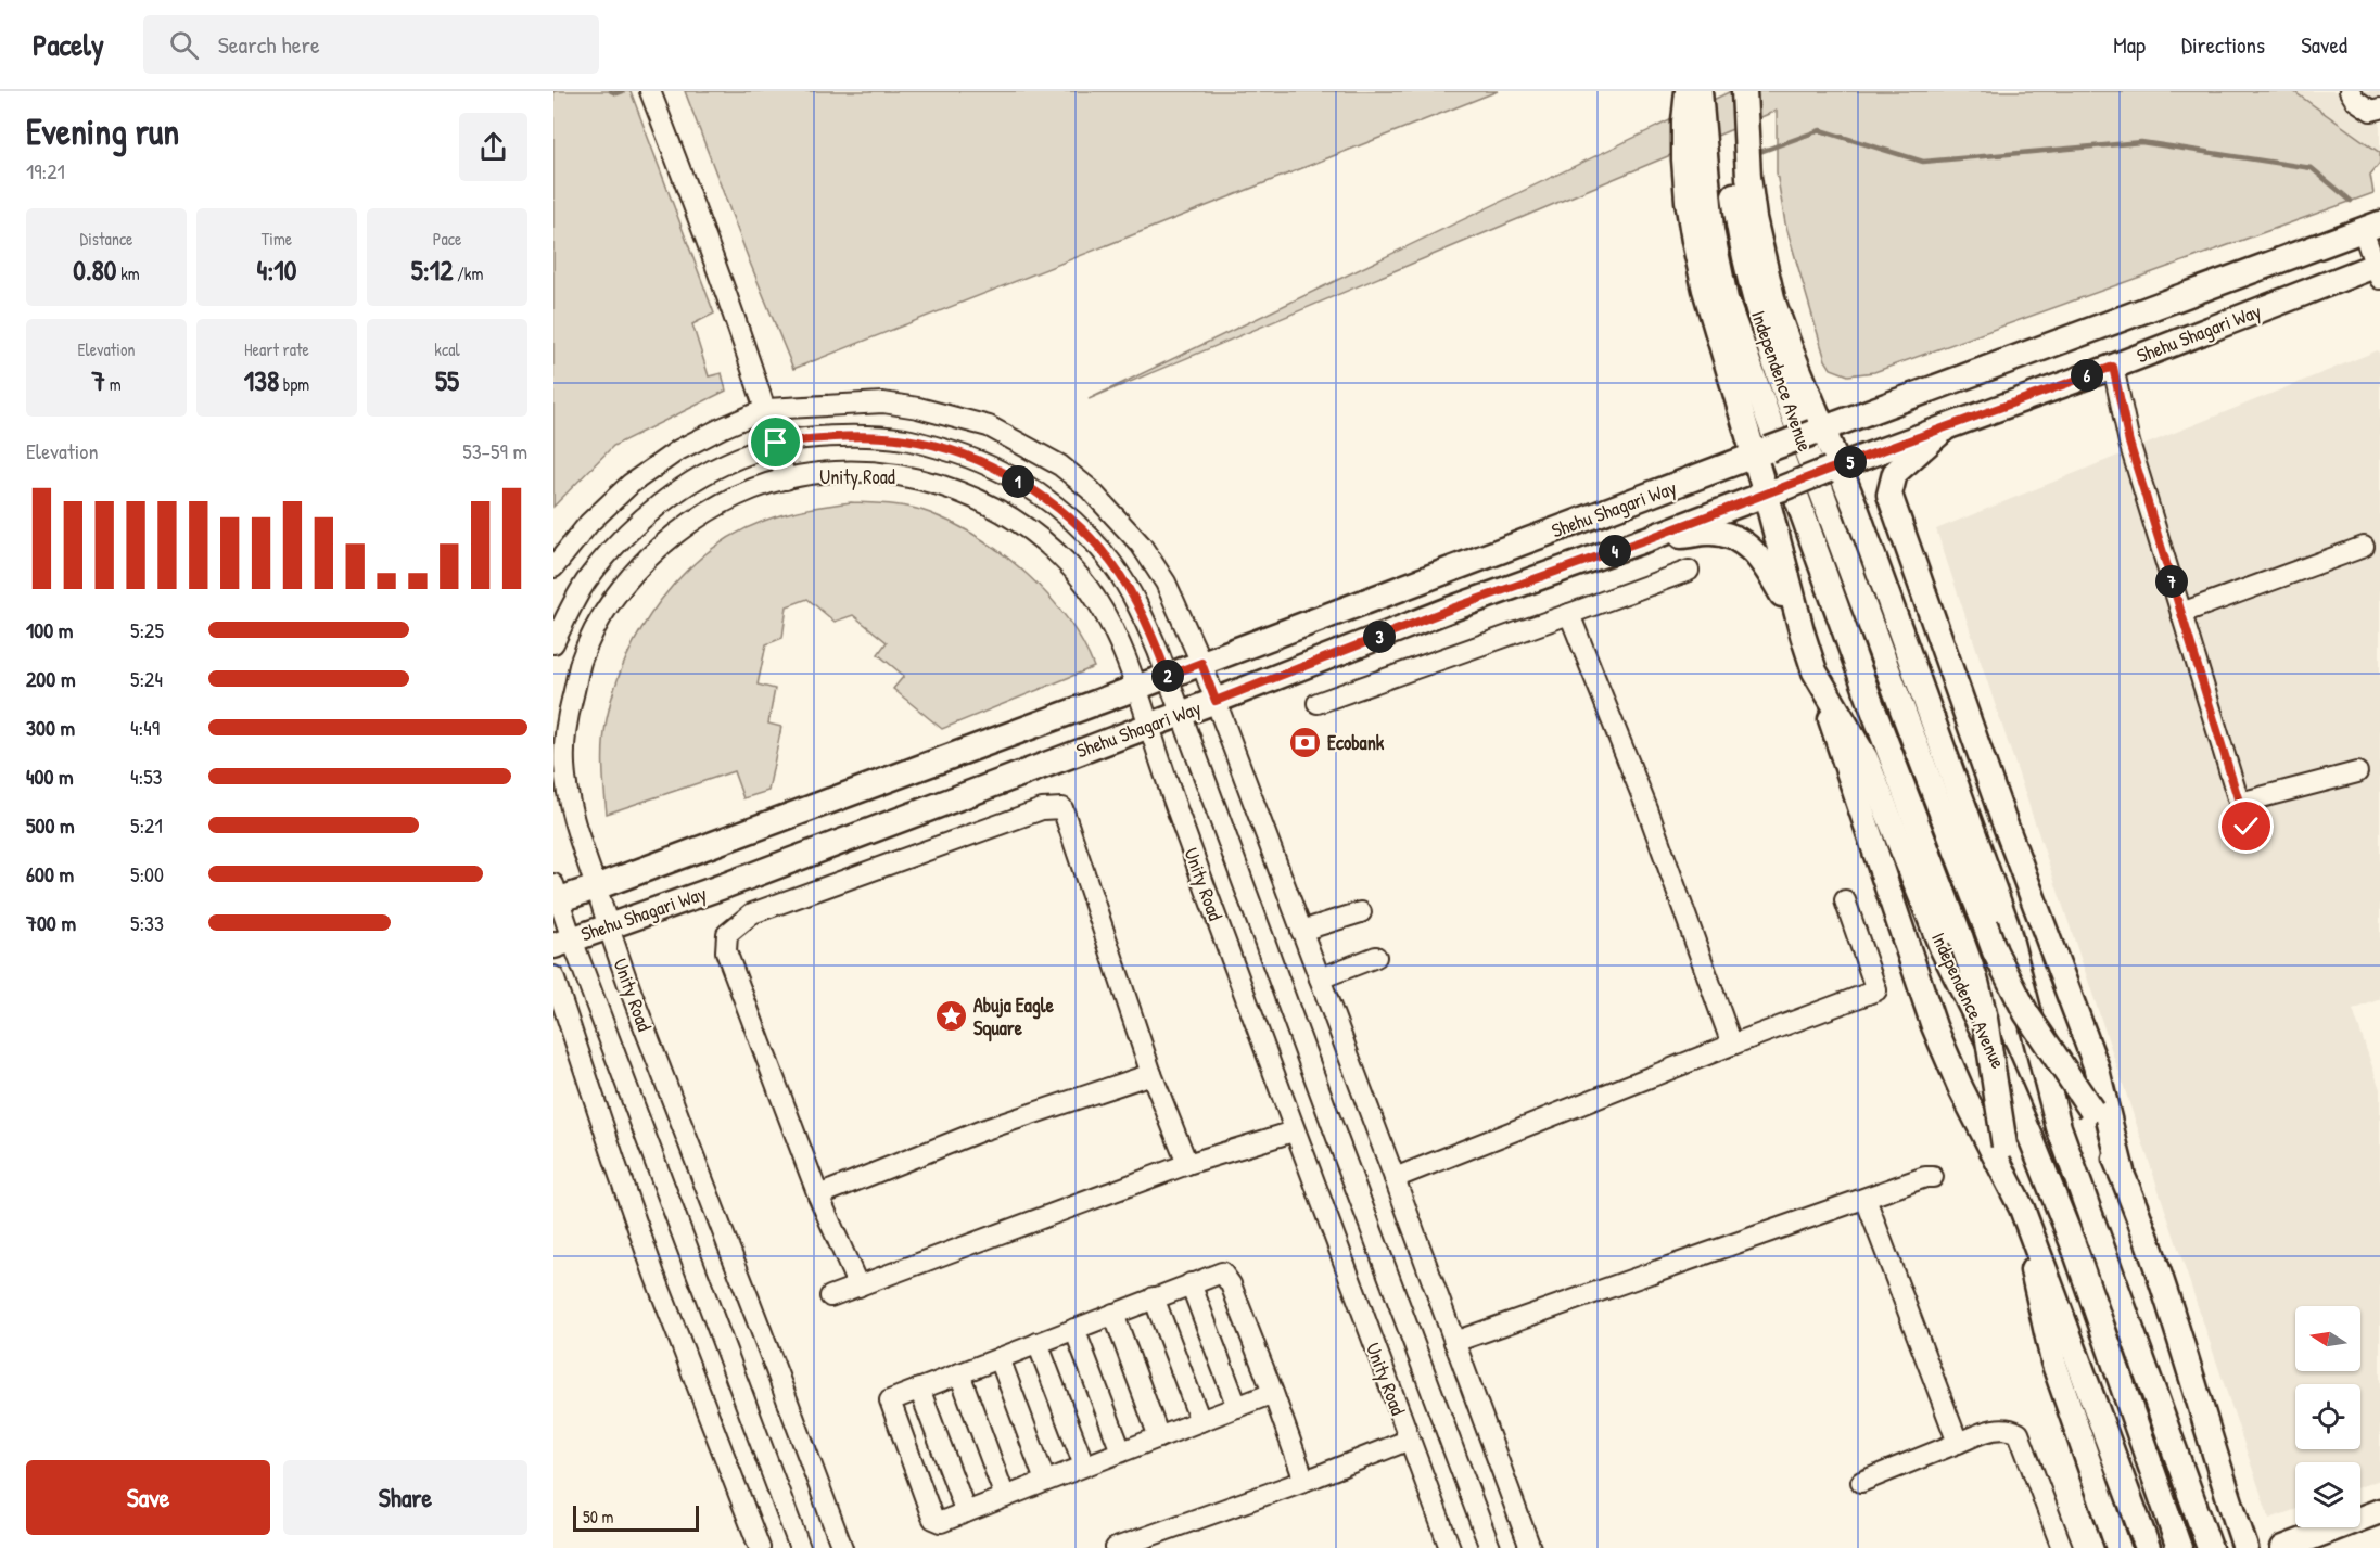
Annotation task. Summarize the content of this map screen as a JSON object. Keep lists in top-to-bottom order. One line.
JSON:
{"streets":{"main road":["Shehu Shagari Way","Independence Avenue"],"street":["Unity Road"]},"crossings":[["Shehu Shagari Way","Independence Avenue"],["Shehu Shagari Way","Unity Road"]],"places":{"bank":["Ecobank"],"place":["Abuja Eagle Square"]},"scale_bar":"50 m","north":"left","page":{"header":"Pacely","search":"Search here","nav":["Map","Directions","Saved"],"heading":["Evening run","19:21"],"stats":[["Distance","0.80 km"],["Time","4:10"],["Pace","5:12 /km"],["Elevation","7 m"],["Heart rate","138 bpm"],["kcal","55"]],"pins":["6","5","1","4","7","3","2"],"chart":["Elevation","53–59 m"],"list":[{"name":"100 m","note":"5:25"},{"name":"200 m","note":"5:24"},{"name":"300 m","note":"4:49"},{"name":"400 m","note":"4:53"},{"name":"500 m","note":"5:21"},{"name":"600 m","note":"5:00"},{"name":"700 m","note":"5:33"}],"buttons":["Save","Share"],"scale":"50 m"}}
